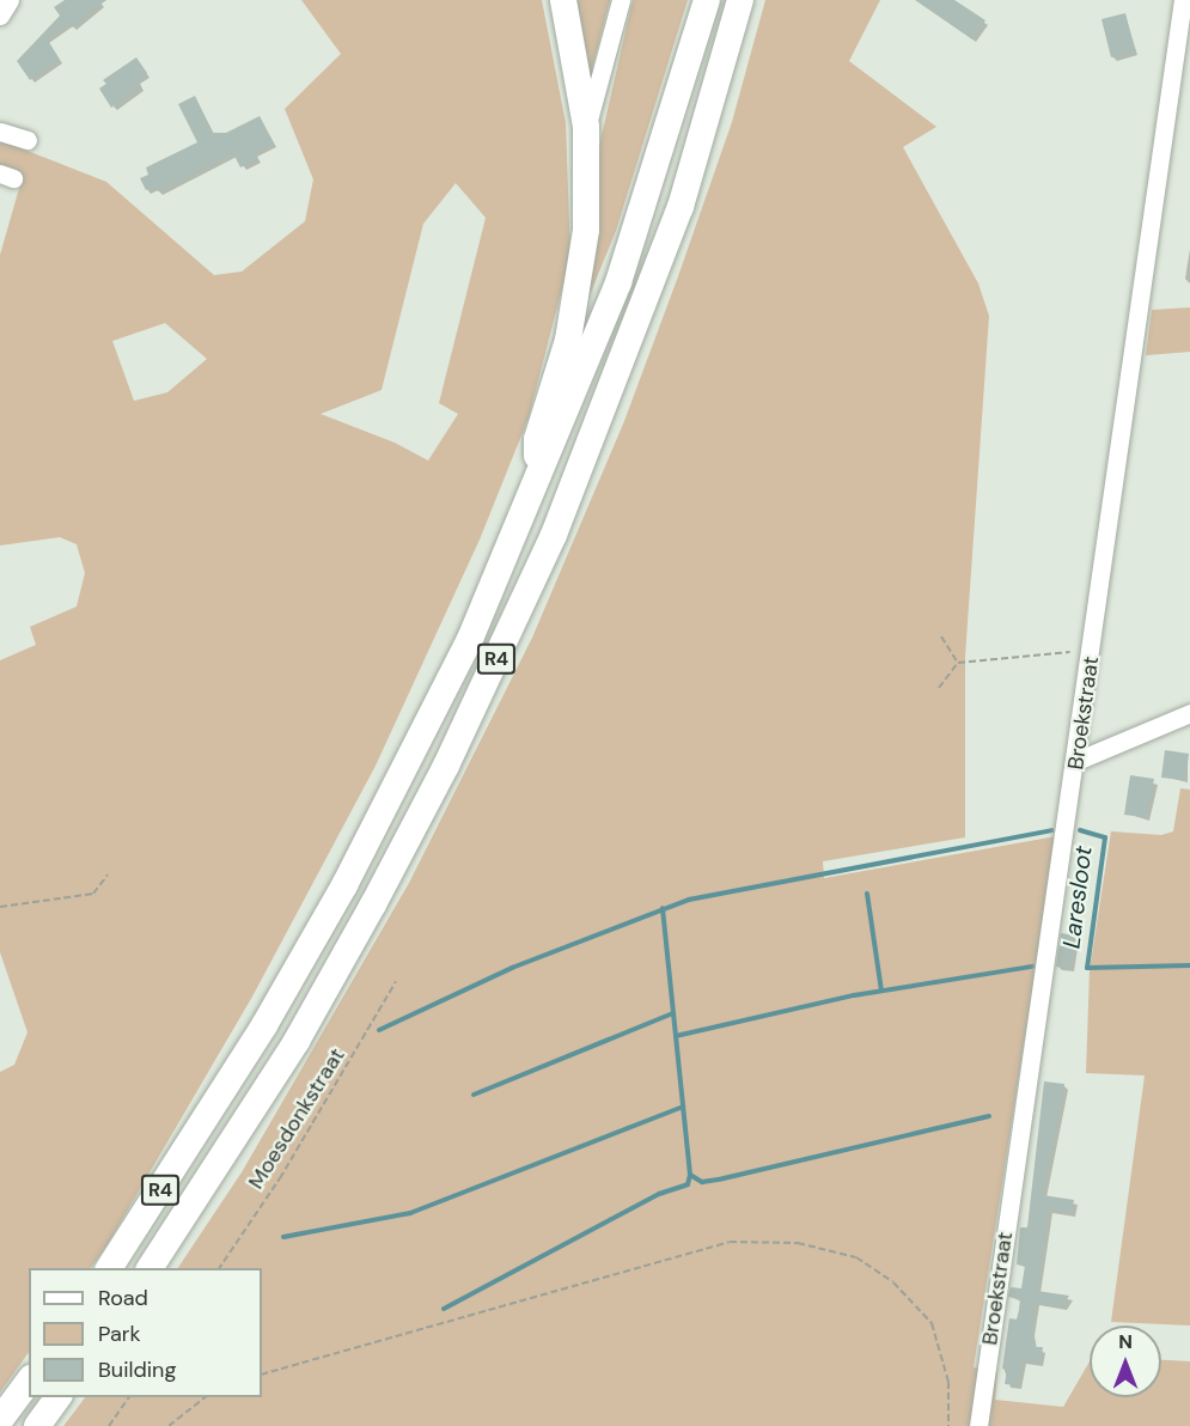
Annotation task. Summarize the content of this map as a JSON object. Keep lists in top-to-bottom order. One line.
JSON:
{"streets":{"highway":["R4"],"street":["Broekstraat"],"path":["Moesdonkstraat"]},"water":["Laresloot"],"legend":["Road","Park","Building"],"north":"top"}
